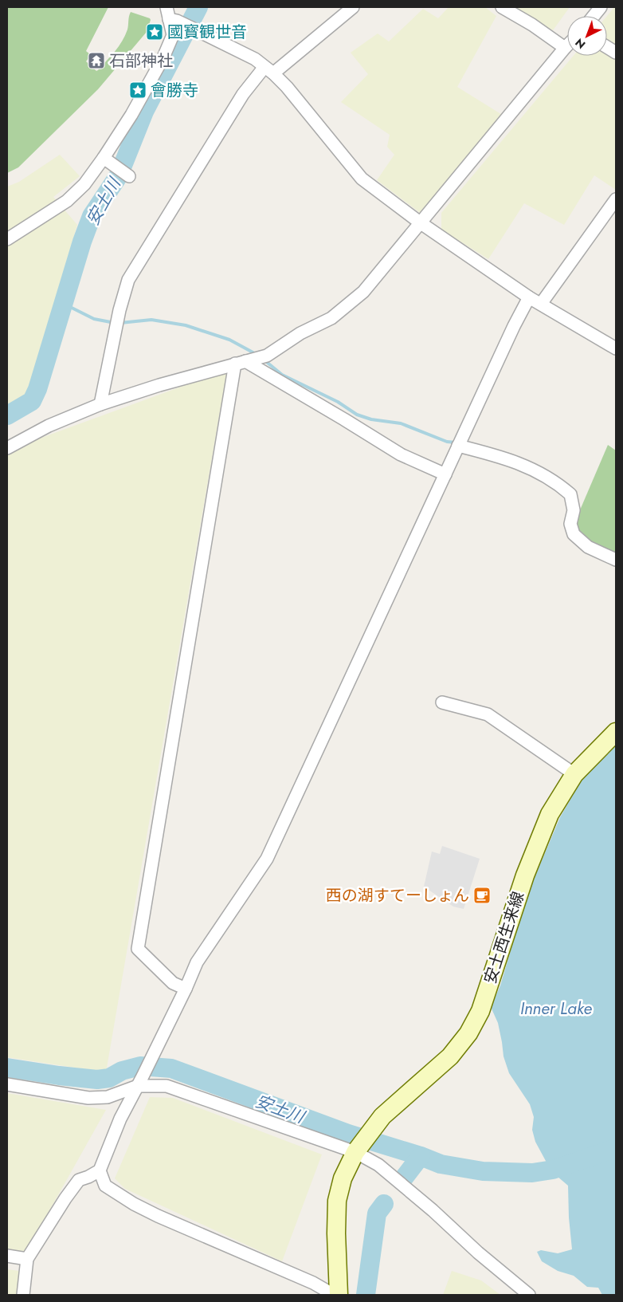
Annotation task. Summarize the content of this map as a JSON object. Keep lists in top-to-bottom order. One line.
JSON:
{"streets":{"main road":["安土西生来線"]},"water":["安土川","Inner Lake"],"places":{"place":["國寳観世音","會勝寺"],"temple":["石部神社"],"cafe":["西の湖すてーしょん"]},"north":"bottom left"}
